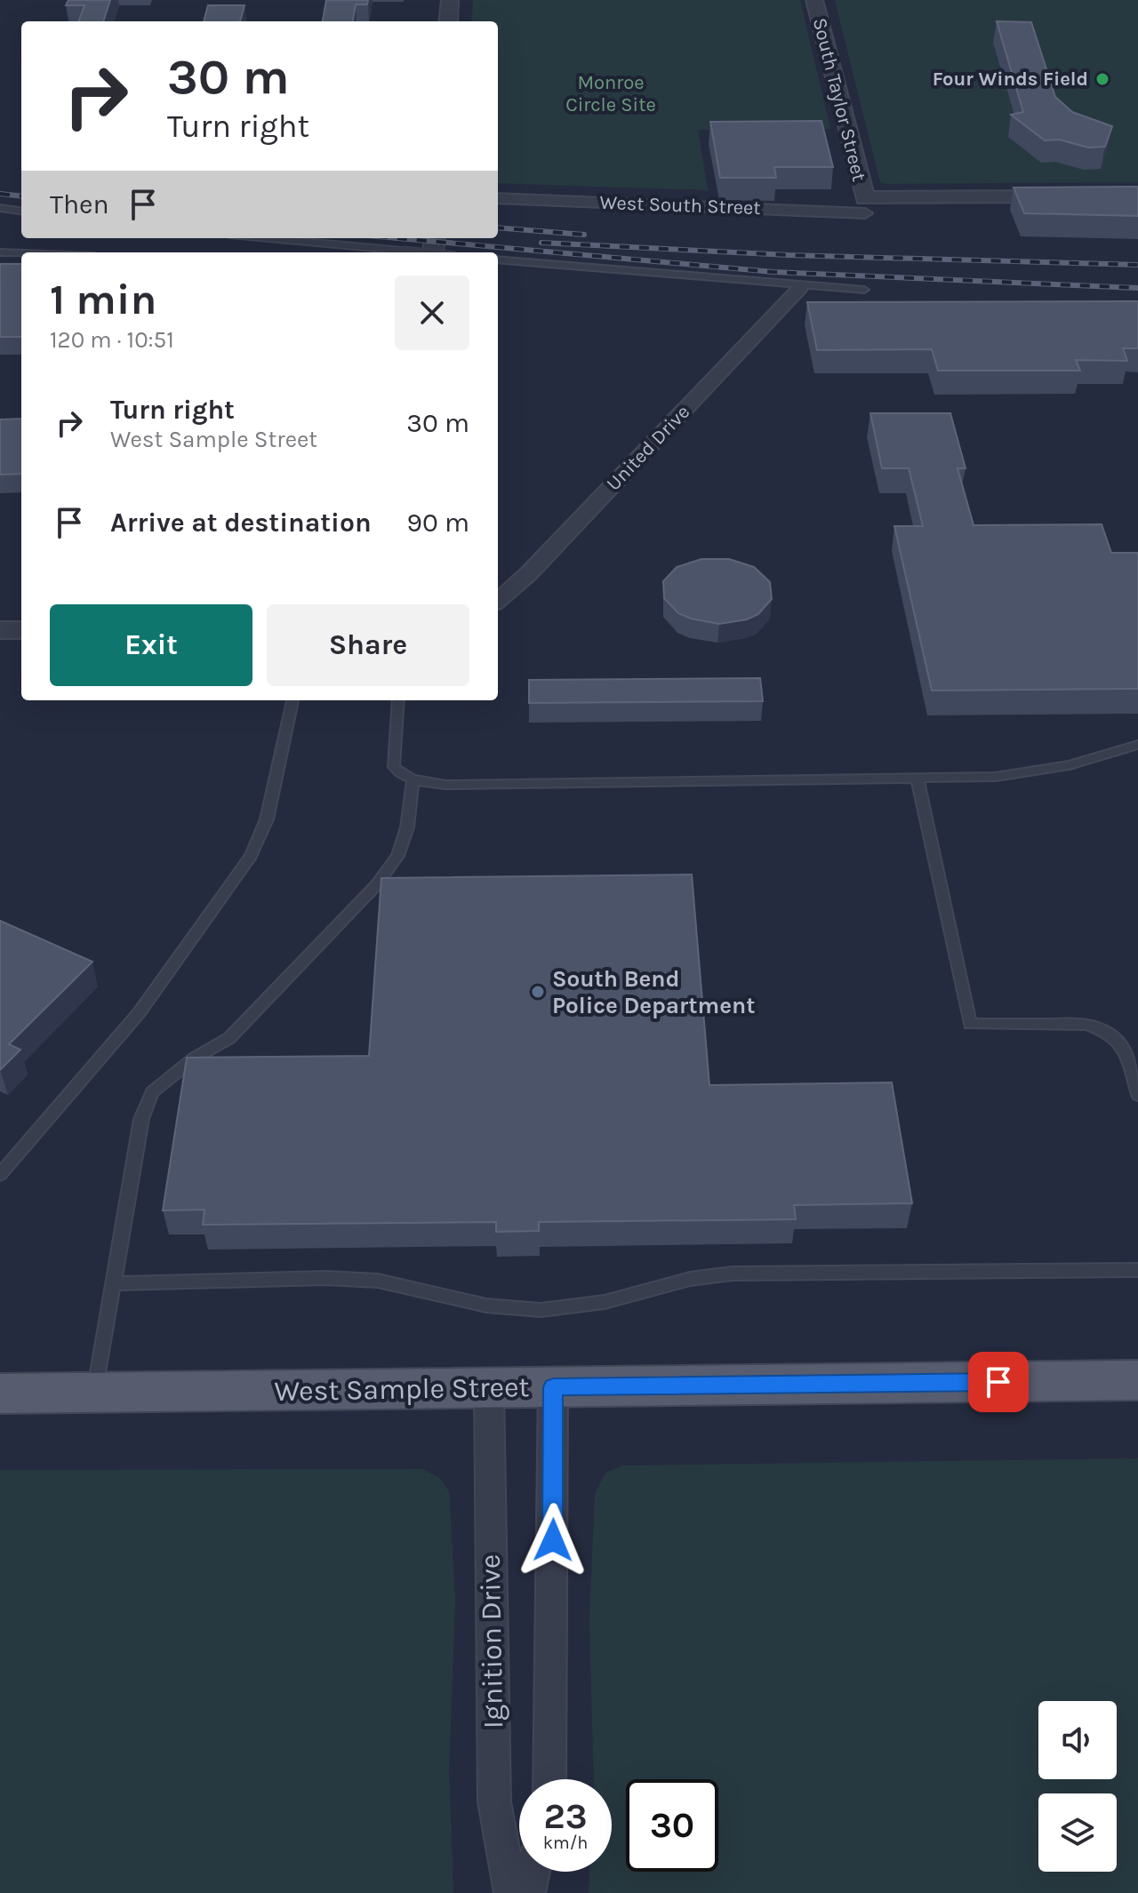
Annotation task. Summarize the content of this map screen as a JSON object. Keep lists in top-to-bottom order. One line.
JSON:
{"streets":{"main road":["West Sample Street"],"street":["South Taylor Street","West South Street","United Drive","Ignition Drive"]},"crossings":[["South Taylor Street","West South Street"],["West Sample Street","Ignition Drive"]],"parks":["Monroe Circle Site"],"places":["Four Winds Field","South Bend Police Department"],"page":{"turn":["30 m","Turn right"],"then":"Then","heading":["1 min","120 m · 10:51"],"list":[{"name":"Turn right","note":"West Sample Street","value":"30 m"},{"name":"Arrive at destination","value":"90 m"}],"buttons":["Exit","Share"],"speed":"23 km/h","limit":"30"}}
